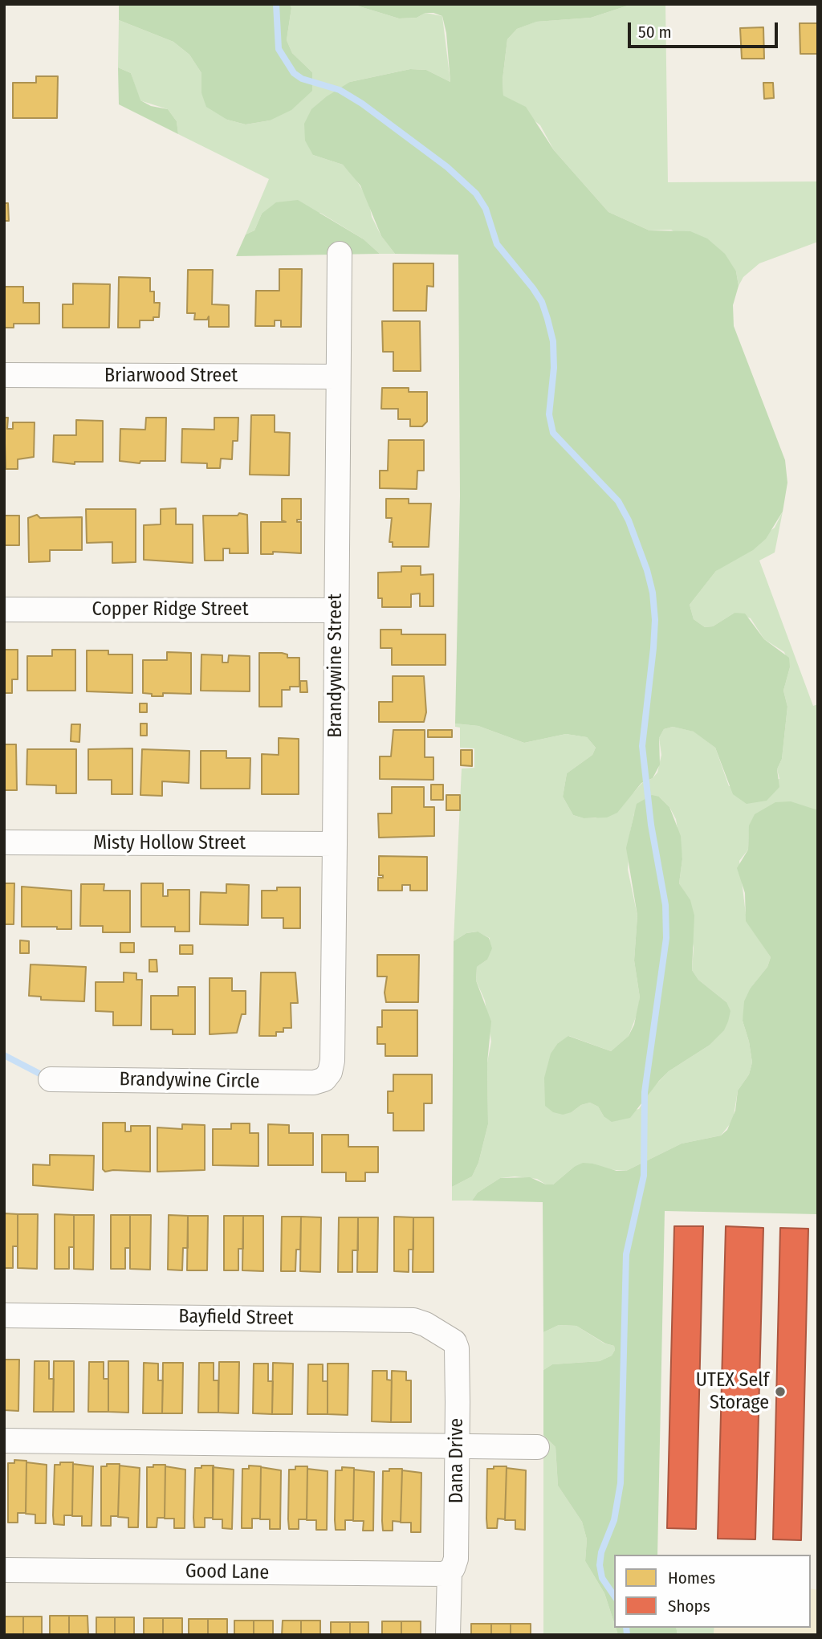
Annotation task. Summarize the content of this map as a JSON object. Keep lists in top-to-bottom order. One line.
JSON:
{"streets":{"street":["Briarwood Street","Copper Ridge Street","Brandywine Street","Misty Hollow Street","Brandywine Circle","Bayfield Street","Dana Drive","Good Lane"]},"crossings":[["Briarwood Street","Brandywine Street"],["Copper Ridge Street","Brandywine Street"],["Brandywine Street","Misty Hollow Street"],["Brandywine Street","Brandywine Circle"],["Bayfield Street","Dana Drive"],["Dana Drive","Good Lane"]],"places":["UTEX Self Storage"],"legend":["Homes","Shops"],"scale_bar":"50 m"}
